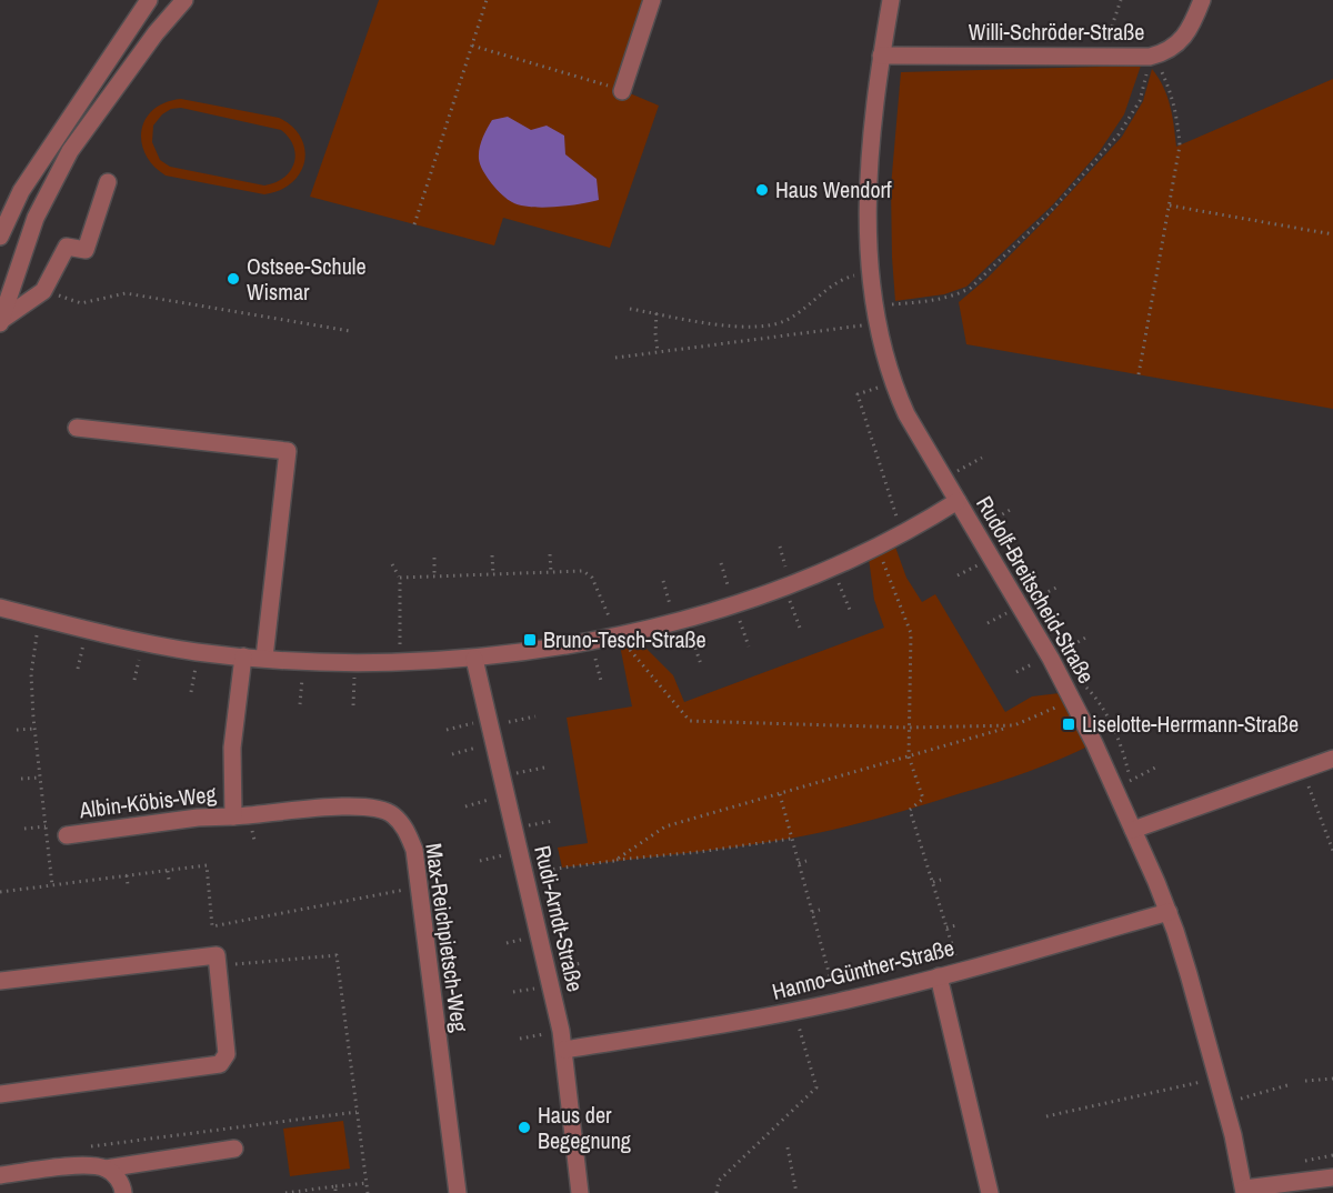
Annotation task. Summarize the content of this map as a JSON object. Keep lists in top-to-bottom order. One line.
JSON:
{"streets":{"street":["Willi-Schröder-Straße","Rudolf-Breitscheid-Straße","Albin-Köbis-Weg","Rudi-Arndt-Straße","Max-Reichpietsch-Weg","Hanno-Günther-Straße"]},"crossings":[["Willi-Schröder-Straße","Rudolf-Breitscheid-Straße"],["Rudolf-Breitscheid-Straße","Hanno-Günther-Straße"],["Albin-Köbis-Weg","Max-Reichpietsch-Weg"],["Rudi-Arndt-Straße","Hanno-Günther-Straße"]],"places":{"other":["Haus Wendorf","Ostsee-Schule Wismar","Haus der Begegnung"],"transit":["Bruno-Tesch-Straße","Liselotte-Herrmann-Straße"]}}
